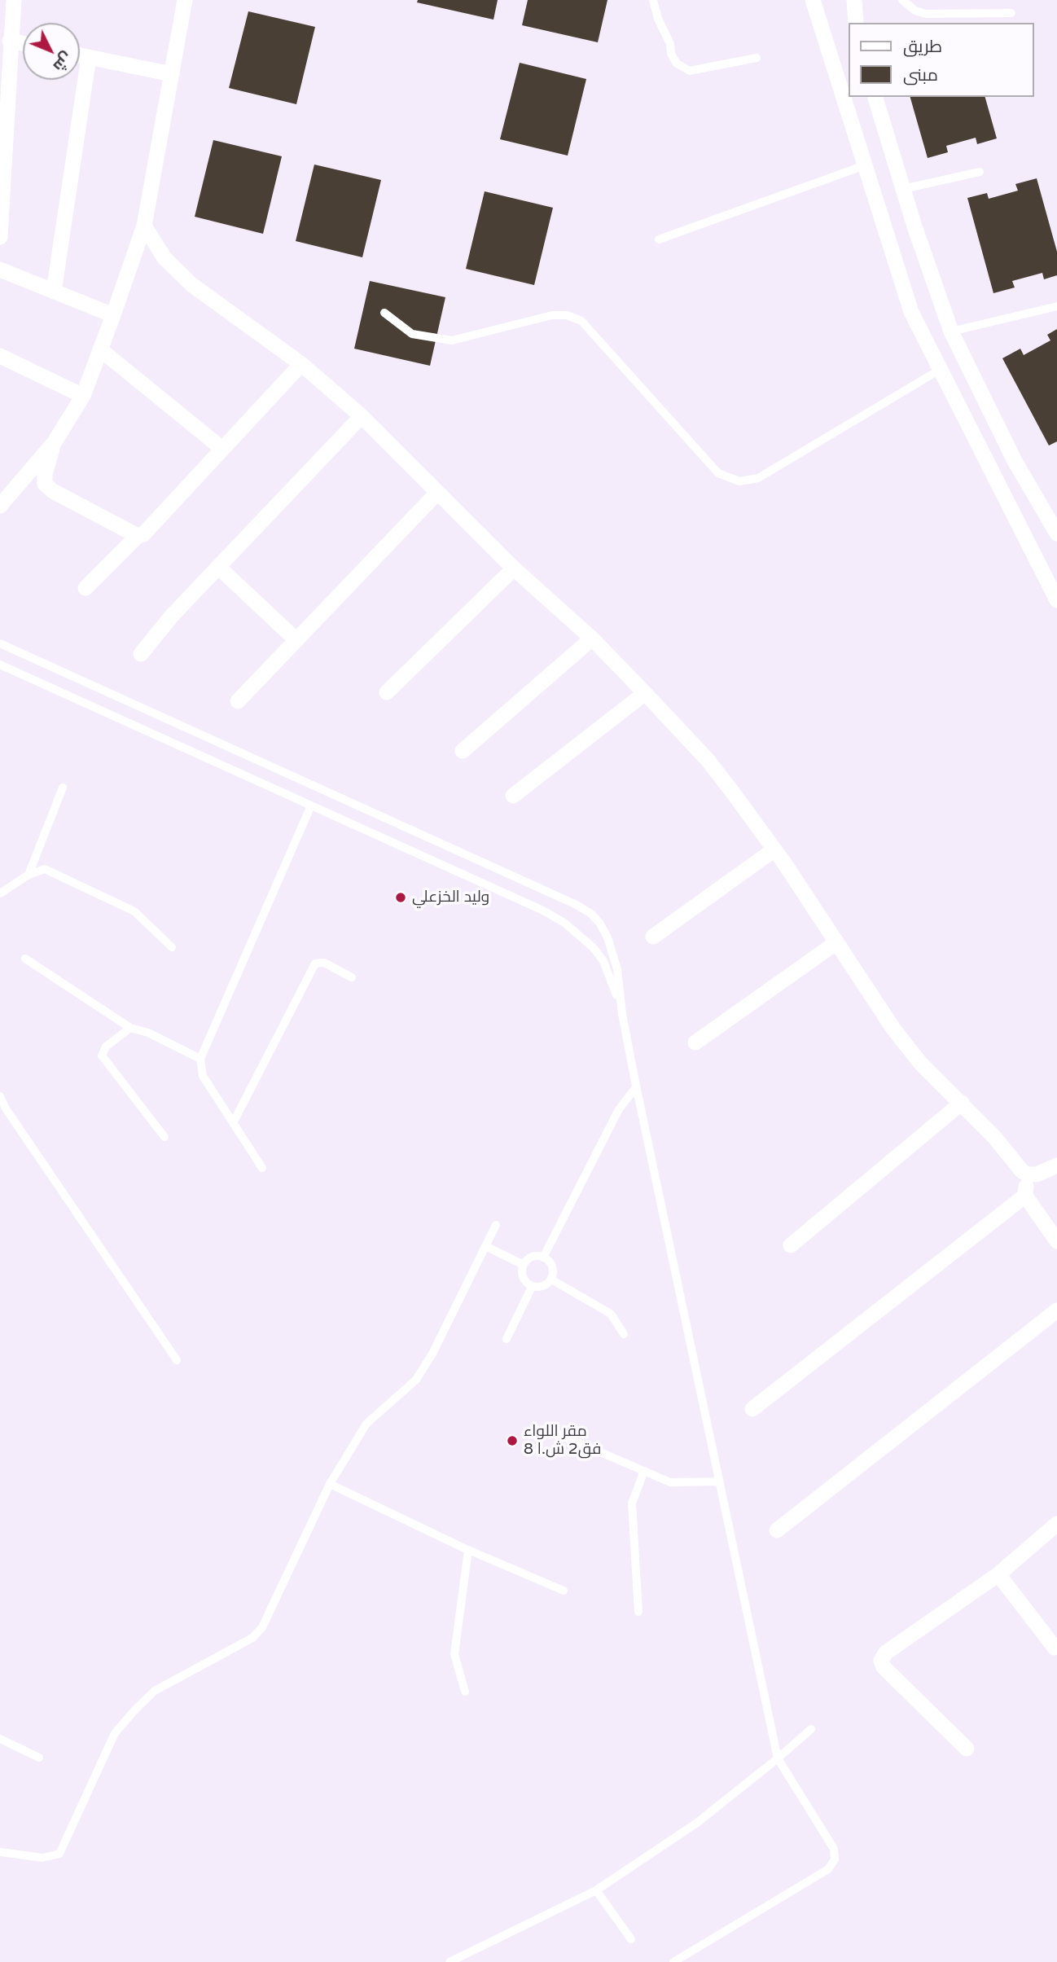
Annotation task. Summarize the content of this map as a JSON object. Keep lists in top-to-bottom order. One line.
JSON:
{"places":["وليد الخزعلي","مقر اللواء 8 فق2 ش.ا"],"legend":["طريق","مبنى"],"north":"bottom right"}
